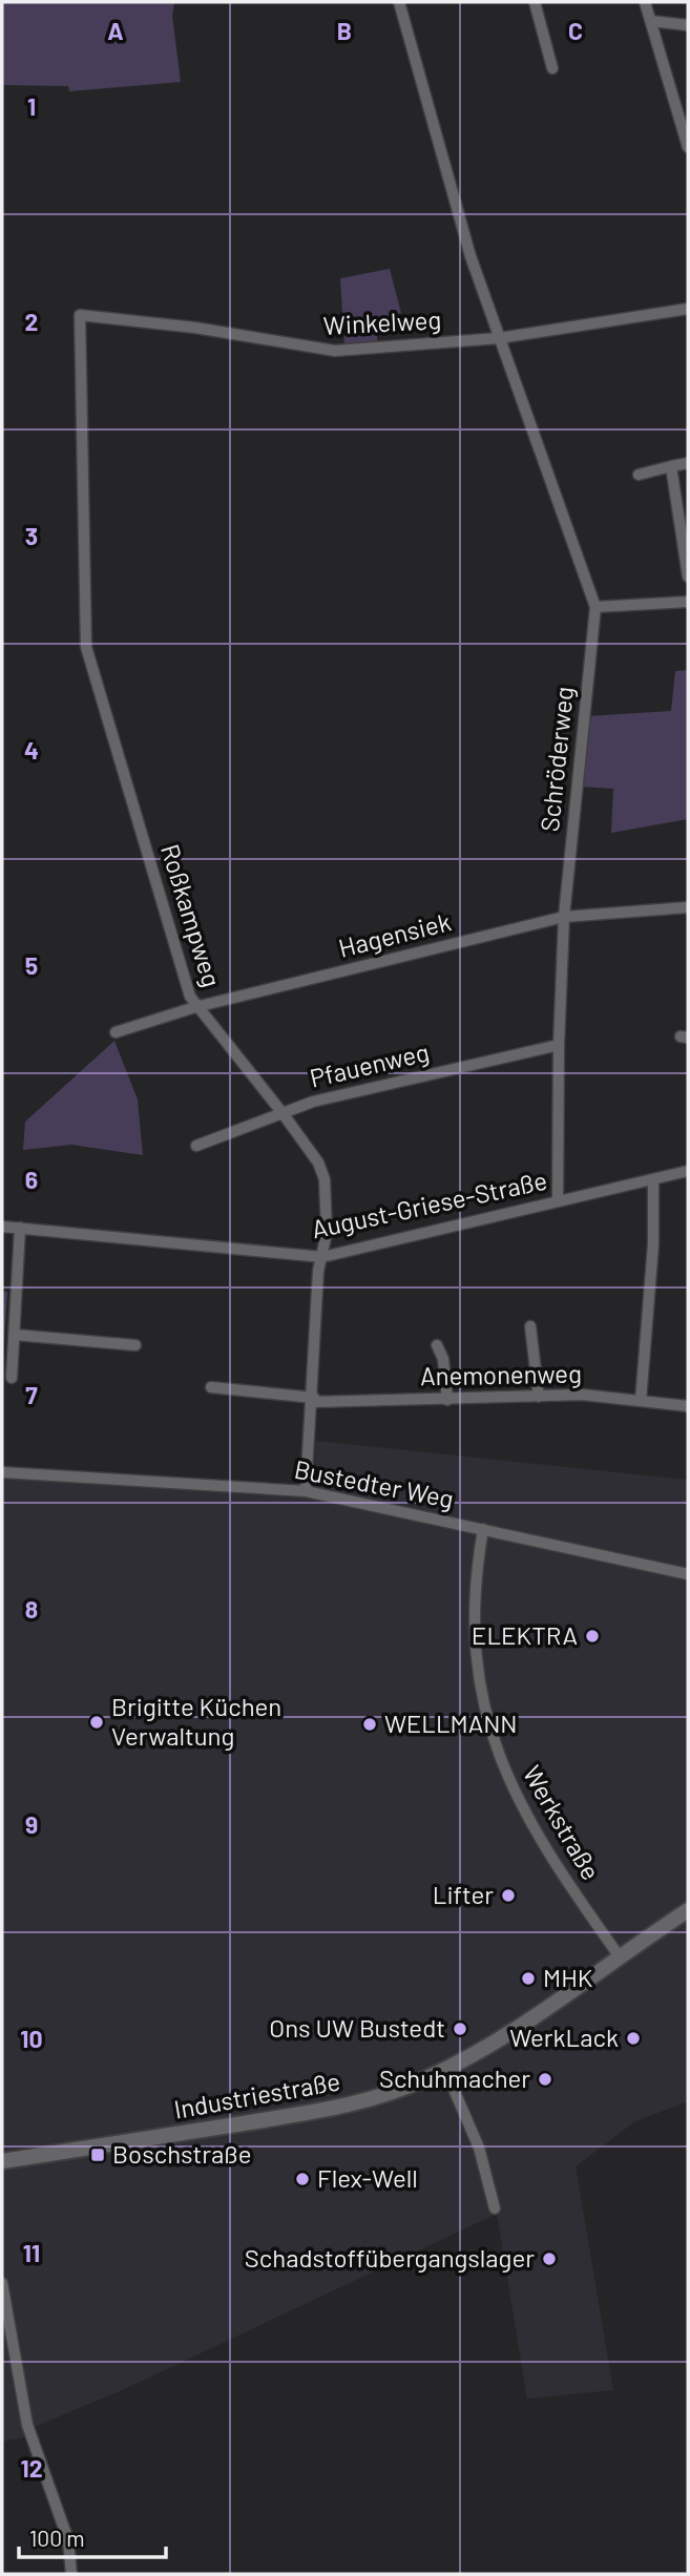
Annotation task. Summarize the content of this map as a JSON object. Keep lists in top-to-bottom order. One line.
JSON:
{"streets":{"street":["Winkelweg","Schröderweg","Roßkampweg","Hagensiek","Pfauenweg","August-Griese-Straße","Anemonenweg","Bustedter Weg","Werkstraße","Industriestraße"]},"crossings":[["Winkelweg","Schröderweg"],["Winkelweg","Roßkampweg"],["Schröderweg","Hagensiek"],["Schröderweg","Pfauenweg"],["Schröderweg","August-Griese-Straße"],["Roßkampweg","Hagensiek"],["Roßkampweg","Pfauenweg"],["Roßkampweg","August-Griese-Straße"],["Roßkampweg","Anemonenweg"],["Roßkampweg","Bustedter Weg"],["Bustedter Weg","Werkstraße"],["Werkstraße","Industriestraße"]],"places":{"other":["ELEKTRA","Brigitte Küchen Verwaltung","WELLMANN","Lifter","MHK","Ons UW Bustedt","WerkLack","Schuhmacher","Flex-Well","Schadstoffübergangslager"],"transit":["Boschstraße"]},"scale_bar":"100 m","grid":{"columns":["A","B","C"],"rows":["1","2","3","4","5","6","7","8","9","10","11","12"]}}
